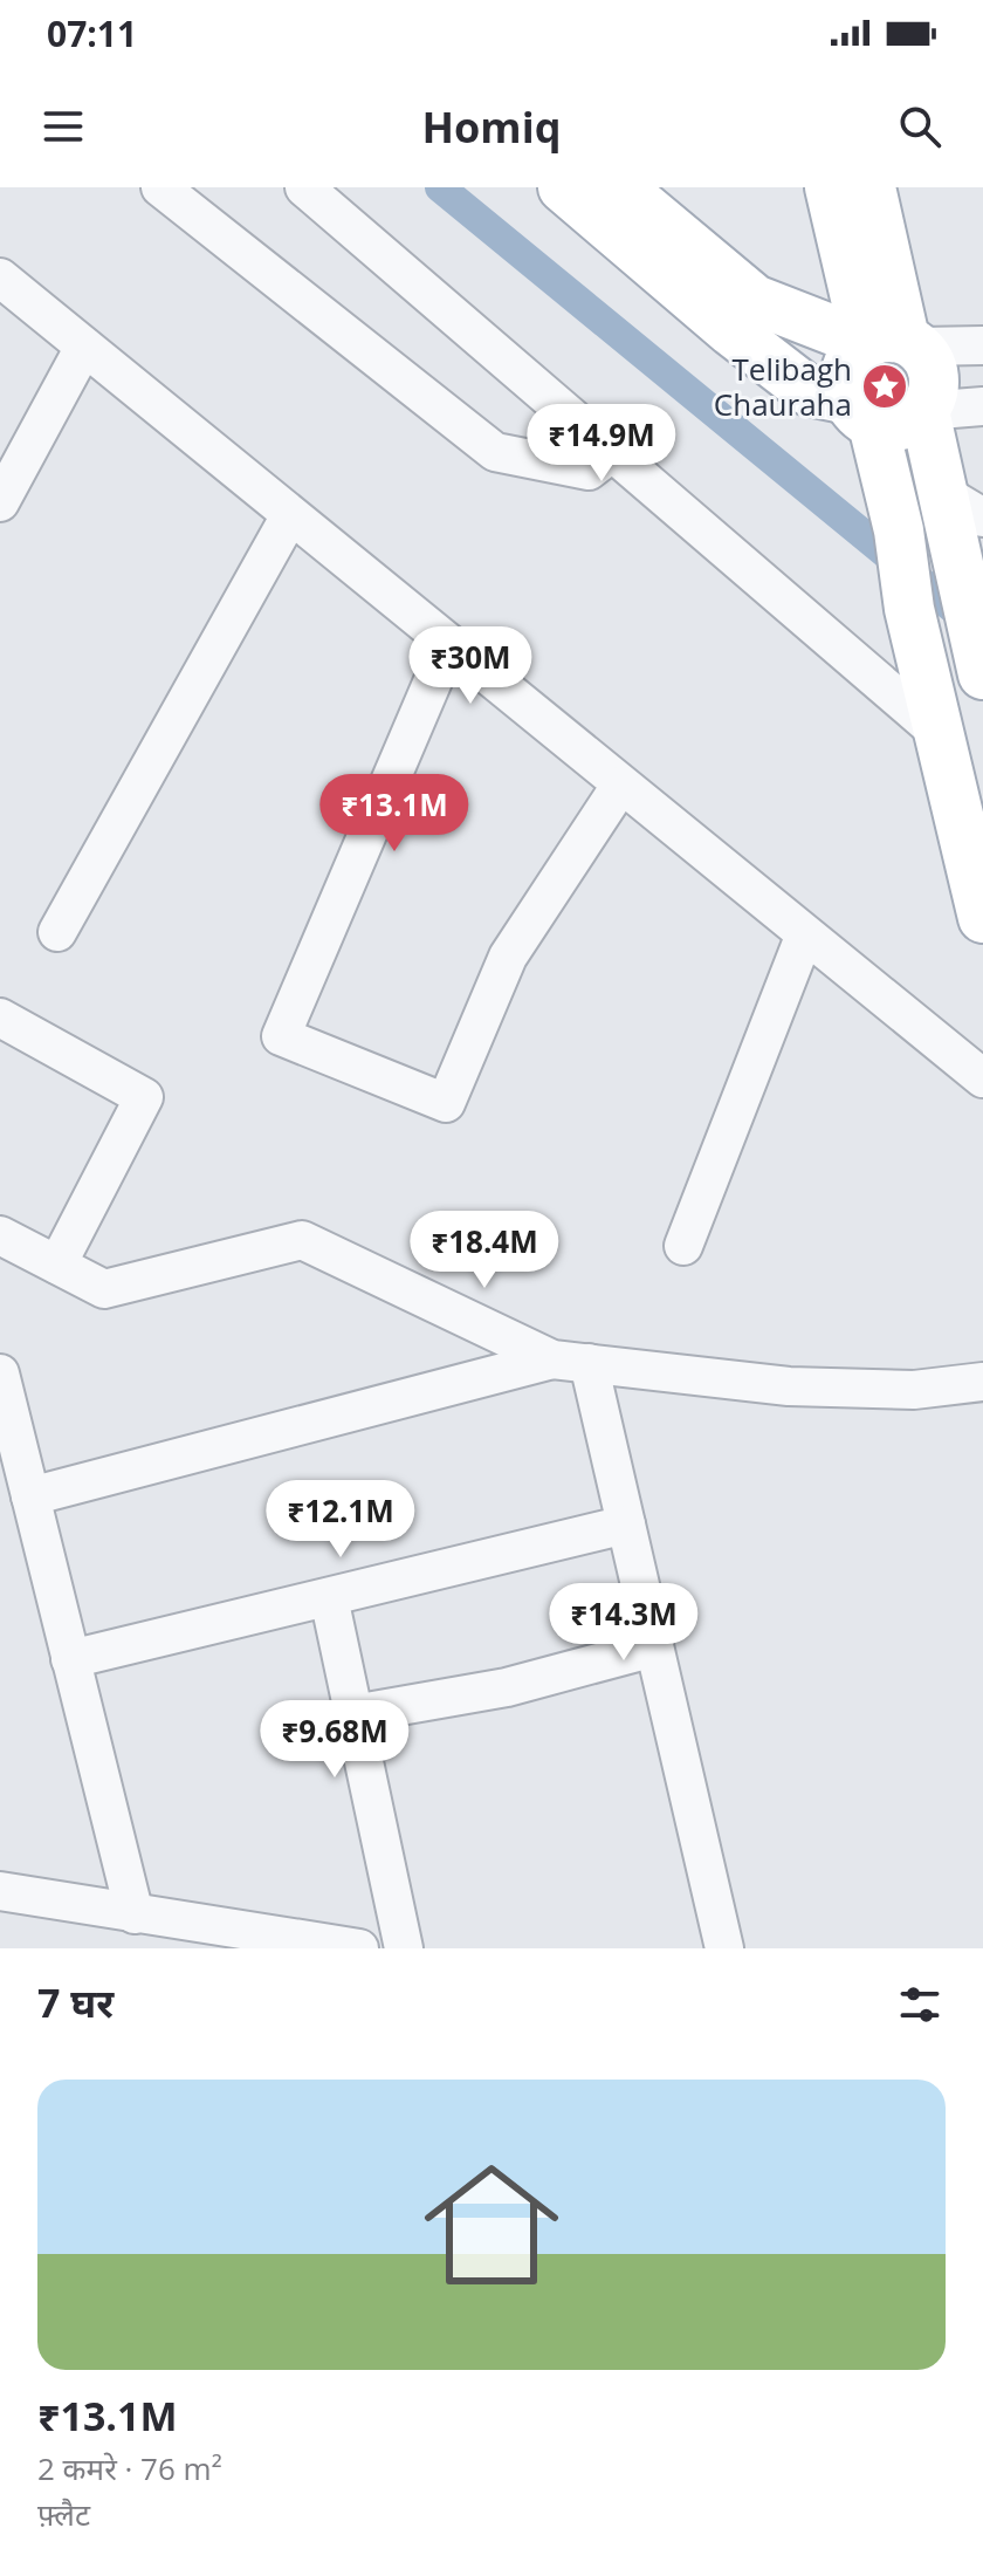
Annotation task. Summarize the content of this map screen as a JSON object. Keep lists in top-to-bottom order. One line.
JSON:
{"places":{"place":["Telibagh Chauraha"]},"page":{"status":"07:11","header":"Homiq","price":["₹14.9M","₹30M","₹13.1M","₹18.4M","₹12.1M","₹14.3M","₹9.68M"],"heading":"7 घर","list":[{"name":"₹13.1M","note":"2 कमरे · 76 m² · फ़्लैट"}]}}
